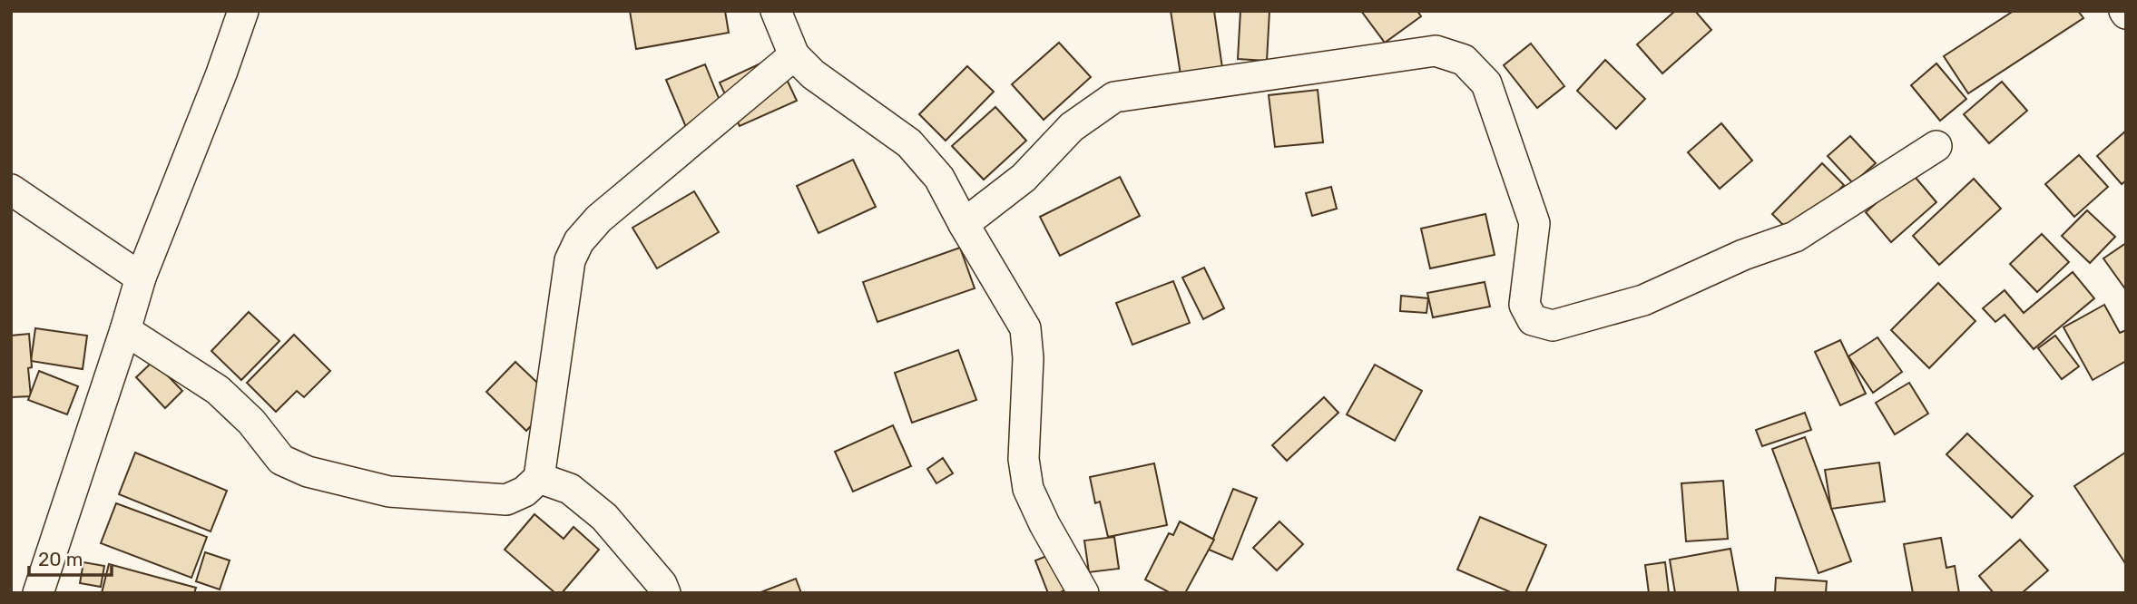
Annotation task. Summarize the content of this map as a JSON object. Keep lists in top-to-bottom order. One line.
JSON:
{"scale_bar":"20 m"}
